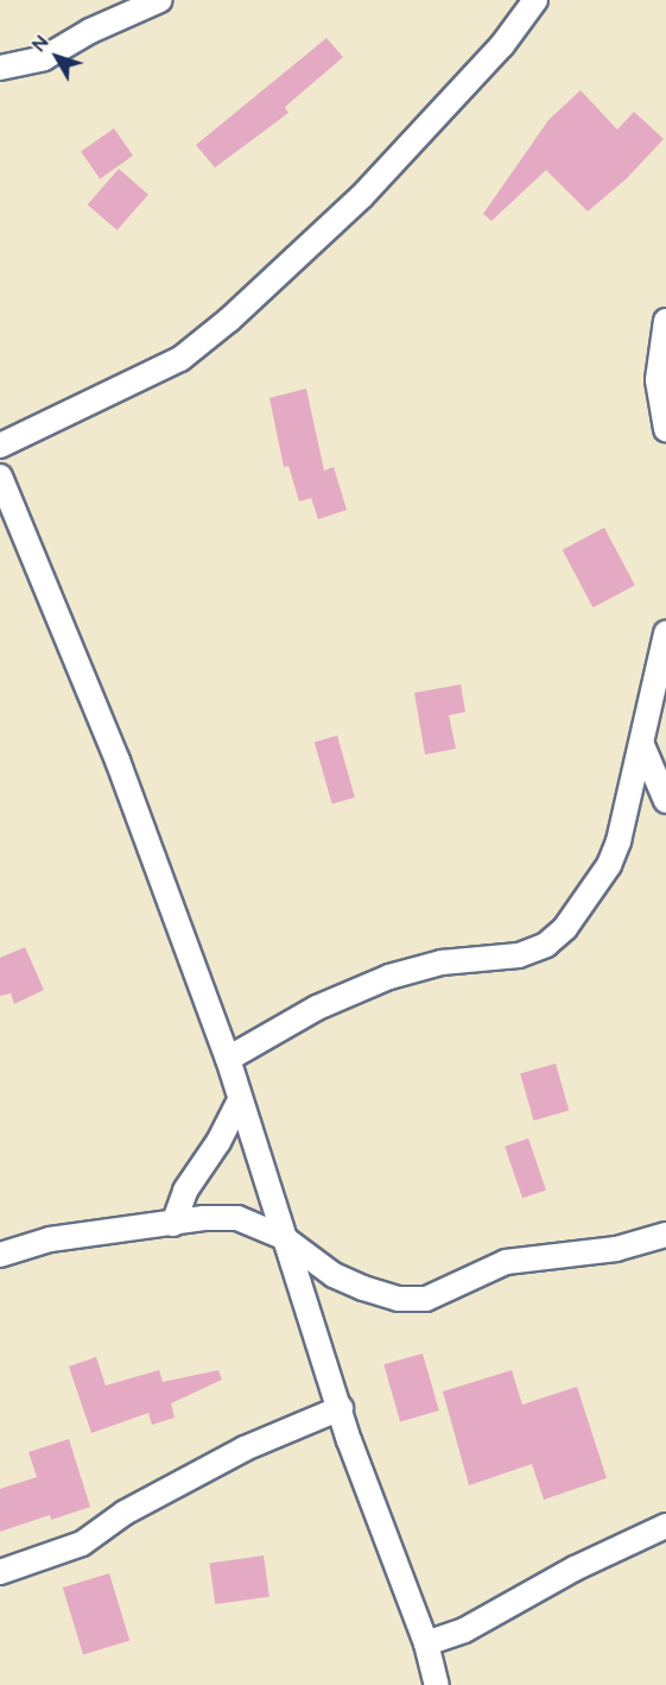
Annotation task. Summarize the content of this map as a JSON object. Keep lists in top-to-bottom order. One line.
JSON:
{"north":"top left"}
